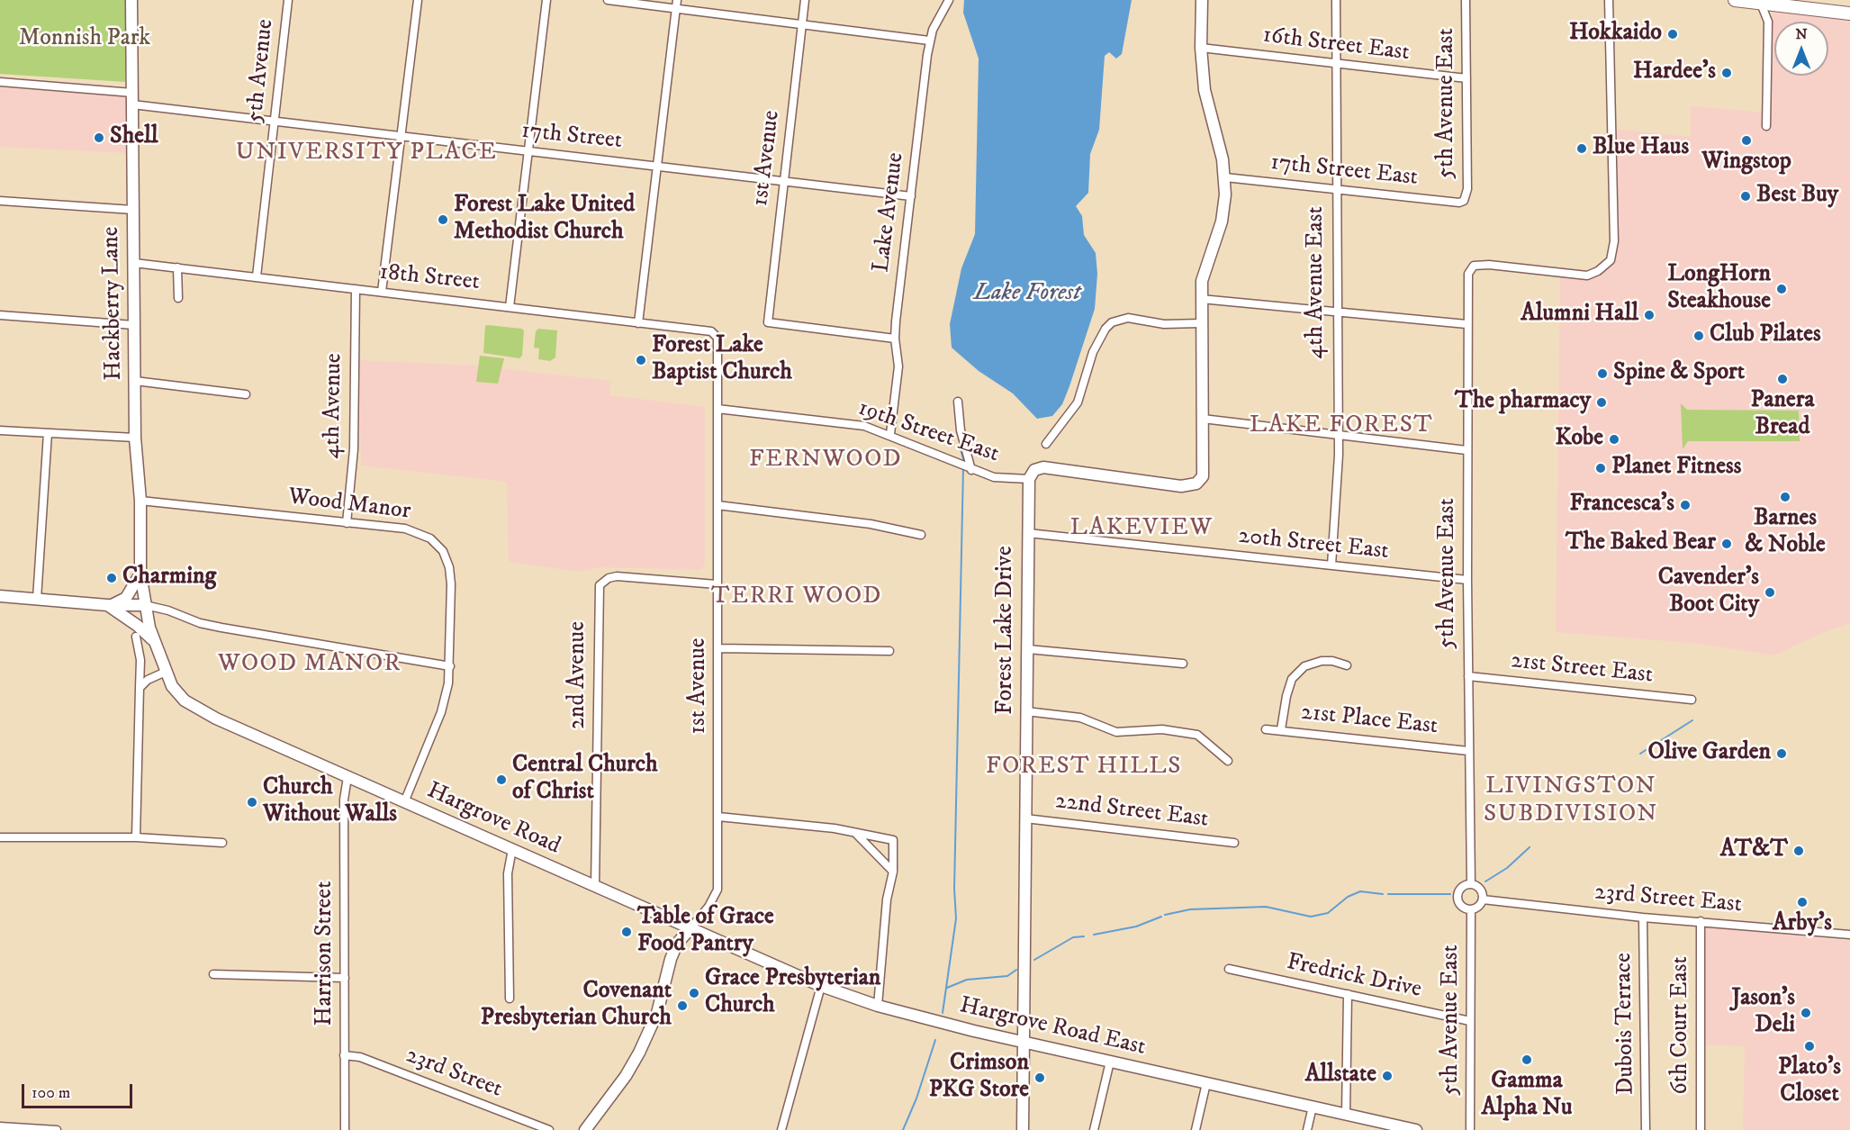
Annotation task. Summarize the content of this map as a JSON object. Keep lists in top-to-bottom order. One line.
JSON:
{"streets":{"main road":["Hackberry Lane","Forest Lake Drive","Hargrove Road","Hargrove Road East"],"street":["16th Street East","5th Avenue","5th Avenue East","17th Street","1st Avenue","17th Street East","Lake Avenue","18th Street","4th Avenue East","4th Avenue","19th Street East","Wood Manor","20th Street East","21st Street East","2nd Avenue","21st Place East","22nd Street East","23rd Street East","Harrison Street","Fredrick Drive","Dubois Terrace","6th Court East","23rd Street"]},"crossings":[["16th Street East","5th Avenue East"],["16th Street East","4th Avenue East"],["5th Avenue","17th Street"],["5th Avenue","18th Street"],["5th Avenue East","17th Street East"],["5th Avenue East","20th Street East"],["5th Avenue East","21st Street East"],["5th Avenue East","21st Place East"],["5th Avenue East","23rd Street East"],["5th Avenue East","Fredrick Drive"],["17th Street","1st Avenue"],["17th Street","Lake Avenue"],["17th Street","Hackberry Lane"],["1st Avenue","Lake Avenue"],["1st Avenue","18th Street"],["1st Avenue","19th Street East"],["1st Avenue","2nd Avenue"],["1st Avenue","Hargrove Road"],["1st Avenue","Hargrove Road East"],["17th Street East","4th Avenue East"],["Lake Avenue","19th Street East"],["18th Street","Hackberry Lane"],["18th Street","4th Avenue"],["4th Avenue East","20th Street East"],["Hackberry Lane","Wood Manor"],["Hackberry Lane","Hargrove Road"],["4th Avenue","Wood Manor"],["19th Street East","Forest Lake Drive"],["Wood Manor","Hargrove Road"],["20th Street East","Forest Lake Drive"],["Forest Lake Drive","22nd Street East"],["Forest Lake Drive","Hargrove Road East"],["2nd Avenue","Hargrove Road"],["Hargrove Road","Harrison Street"],["Hargrove Road","Hargrove Road East"],["23rd Street East","Dubois Terrace"],["23rd Street East","6th Court East"],["Harrison Street","23rd Street"]],"districts":["UNIVERSITY PLACE","LAKE FOREST","FERNWOOD","LAKEVIEW","TERRI WOOD","WOOD MANOR","FOREST HILLS","LIVINGSTON SUBDIVISION"],"water":["Lake Forest"],"parks":["Monnish Park"],"places":["Hokkaido","Hardee's","Shell","Wingstop","Blue Haus","Best Buy","Forest Lake United Methodist Church","LongHorn Steakhouse","Alumni Hall","Club Pilates","Forest Lake Baptist Church","Spine & Sport","Panera Bread","The pharmacy","Kobe","Planet Fitness","Barnes & Noble","Francesca's","The Baked Bear","Charming","Cavender's Boot City","Olive Garden","Central Church of Christ","Church Without Walls","AT&T","Arby's","Table of Grace Food Pantry","Grace Presbyterian Church","Covenant Presbyterian Church","Jason's Deli","Plato's Closet","Gamma Alpha Nu","Allstate","Crimson PKG Store"],"scale_bar":"100 m","north":"top"}
